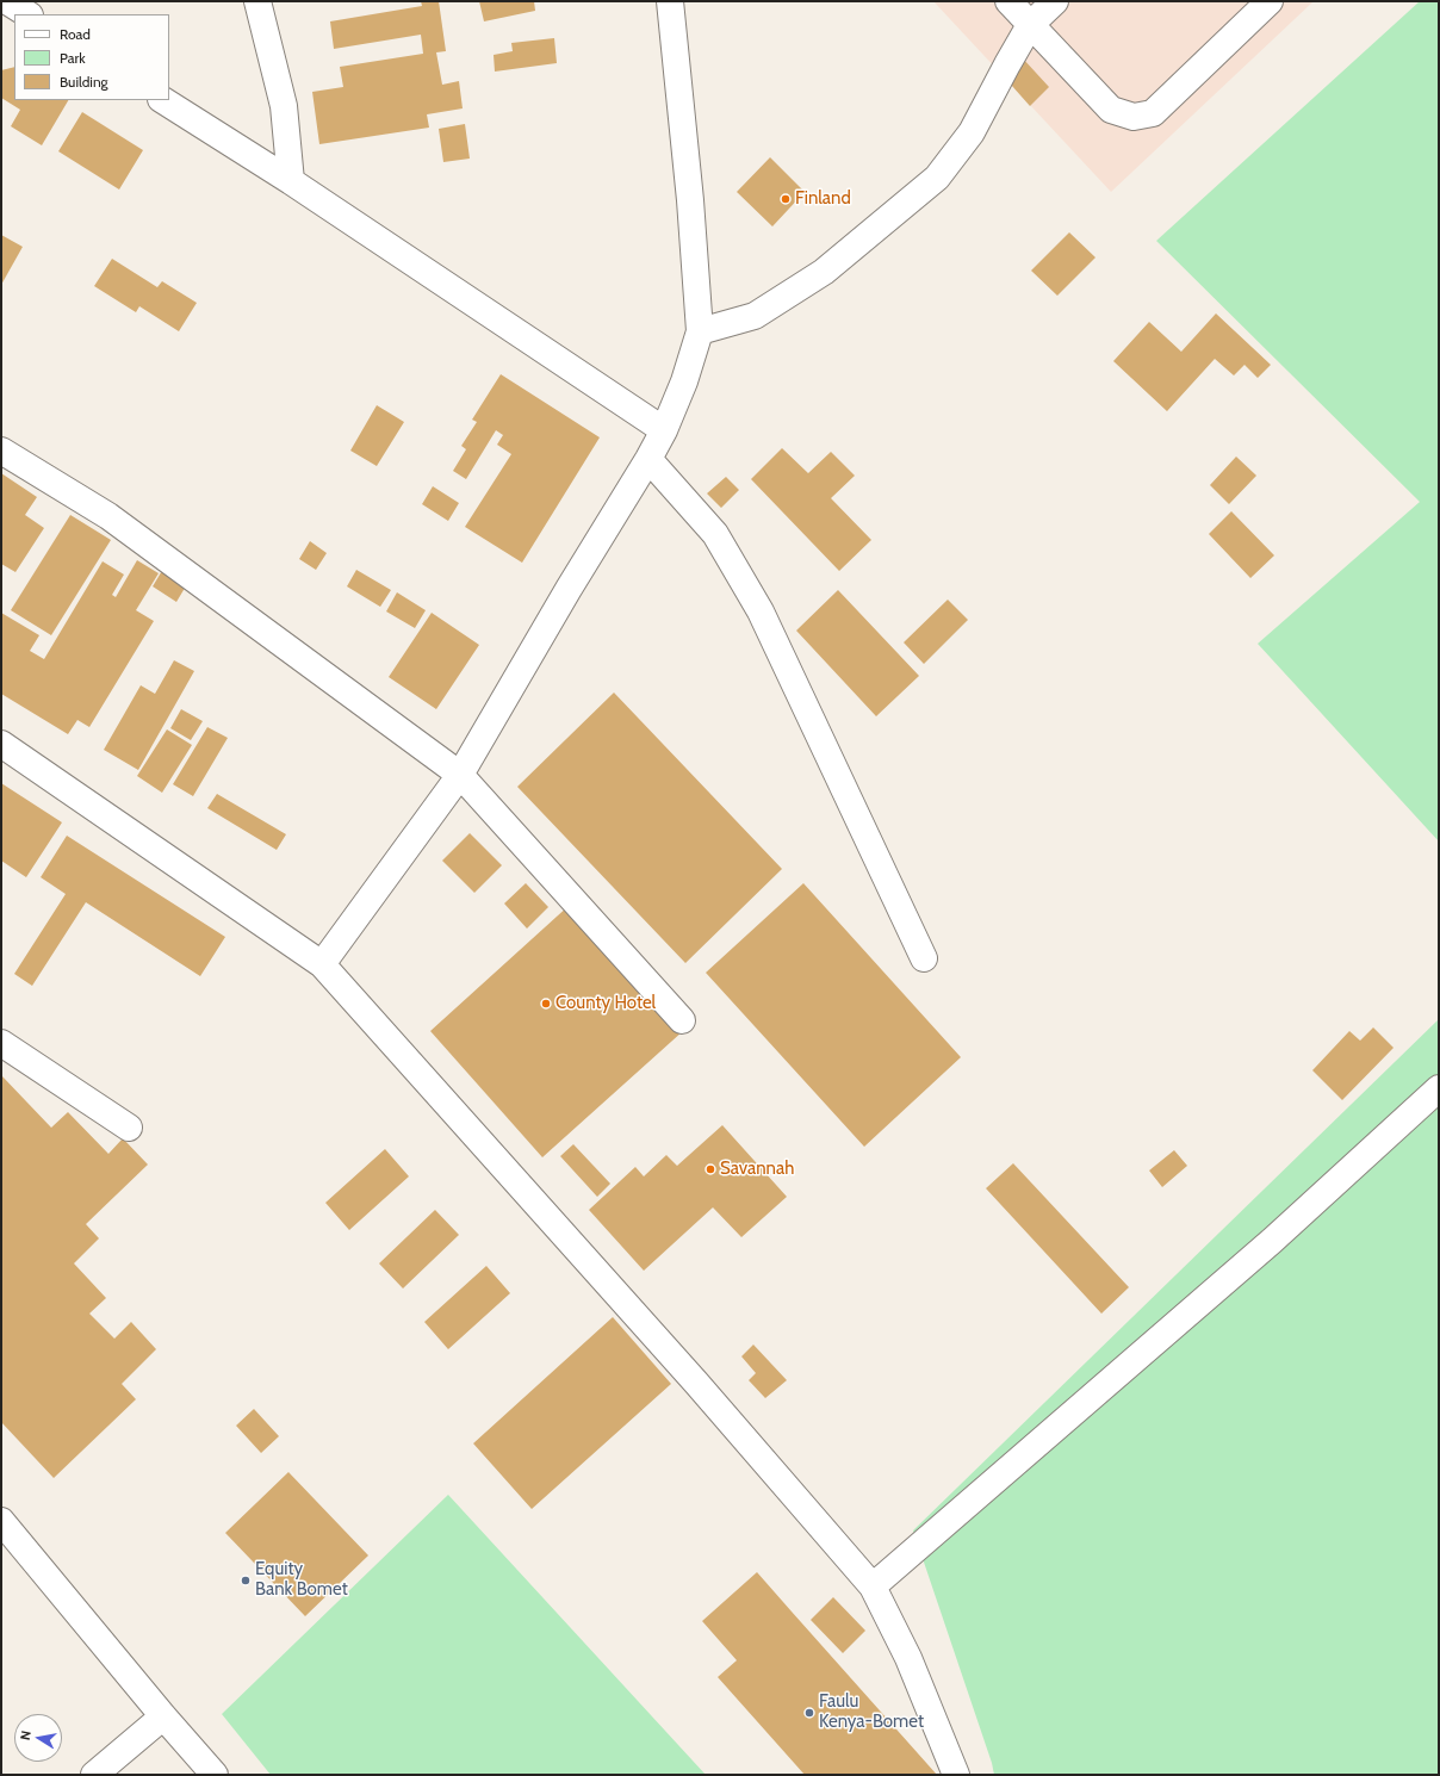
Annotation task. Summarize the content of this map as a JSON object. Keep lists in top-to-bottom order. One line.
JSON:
{"places":["Finland","County Hotel","Savannah","Equity Bank Bomet","Faulu Kenya-Bomet"],"legend":["Road","Park","Building"],"north":"left"}
